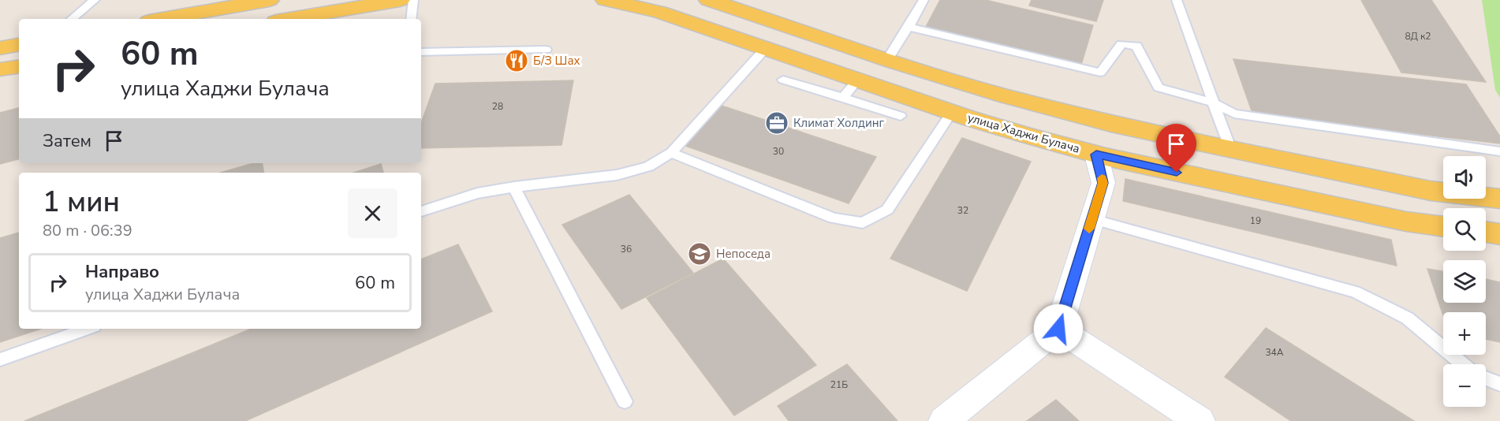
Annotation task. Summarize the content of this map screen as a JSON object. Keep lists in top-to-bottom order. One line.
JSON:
{"streets":{"main road":["улица Хаджи Булача"]},"places":{"restaurant":["Б/З Шах"],"office":["Климат Холдинг"],"school or university":["Непоседа"]},"house_numbers":["8Д к2","28","30","32","19","36","34А","21Б"],"page":{"turn":["60 m","улица Хаджи Булача"],"then":"Затем","map_buttons":["+","−"],"heading":["1 мин","80 m · 06:39"],"list":[{"name":"Направо","note":"улица Хаджи Булача","value":"60 m"}]}}
